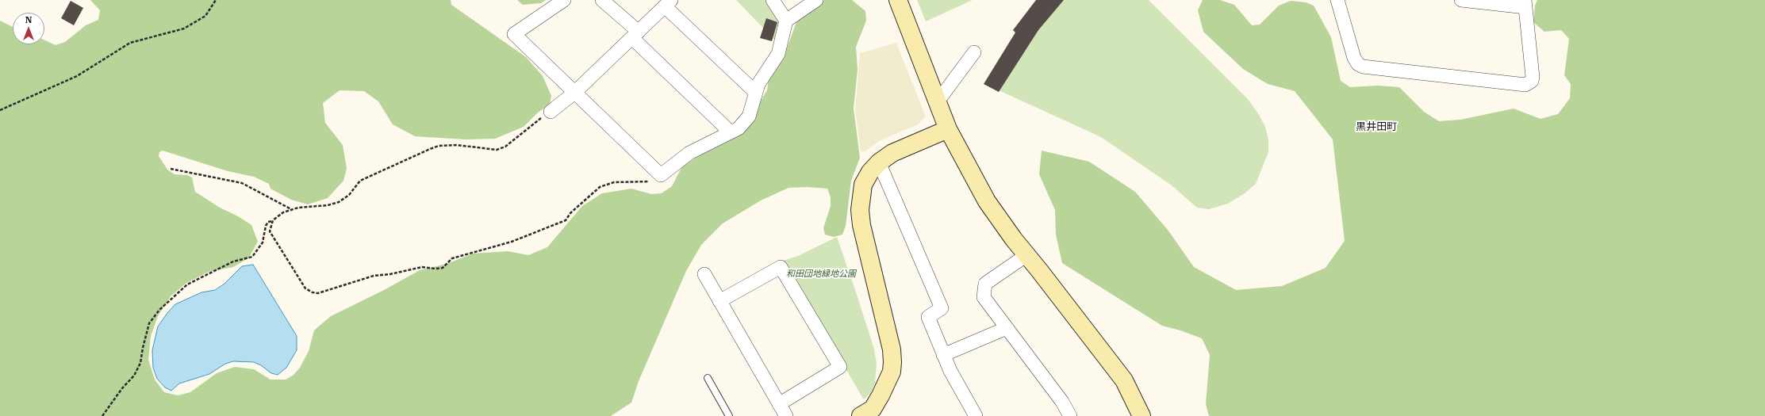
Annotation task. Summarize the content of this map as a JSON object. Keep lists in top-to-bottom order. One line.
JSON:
{"districts":["黒井田町"],"parks":["和田団地緑地公園"],"north":"top"}
